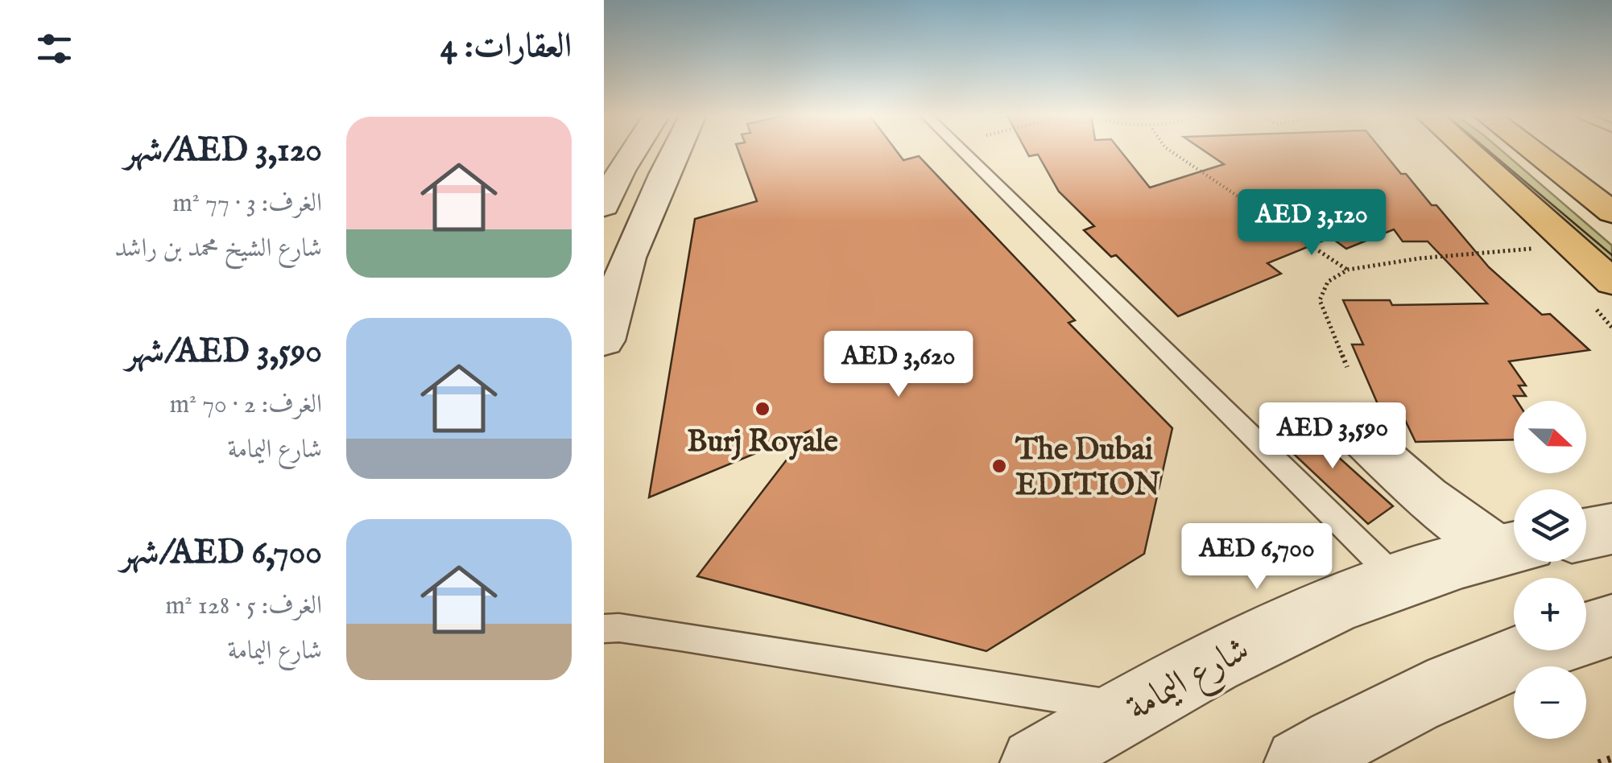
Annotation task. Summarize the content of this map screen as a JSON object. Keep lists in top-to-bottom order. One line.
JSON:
{"streets":{"street":["شارع اليمامة"]},"places":["Burj Royale","The Dubai EDITION"],"north":"right","page":{"heading":"العقارات: 4","list":[{"name":"AED 3,120/شهر","note":"الغرف: 3 · 77 m² · شارع الشيخ محمد بن راشد"},{"name":"AED 3,590/شهر","note":"الغرف: 2 · 70 m² · شارع اليمامة"},{"name":"AED 6,700/شهر","note":"الغرف: 5 · 128 m² · شارع اليمامة"}],"price":["AED 3,120","AED 3,620","AED 3,590","AED 6,700"],"map_buttons":["+","−"]}}
